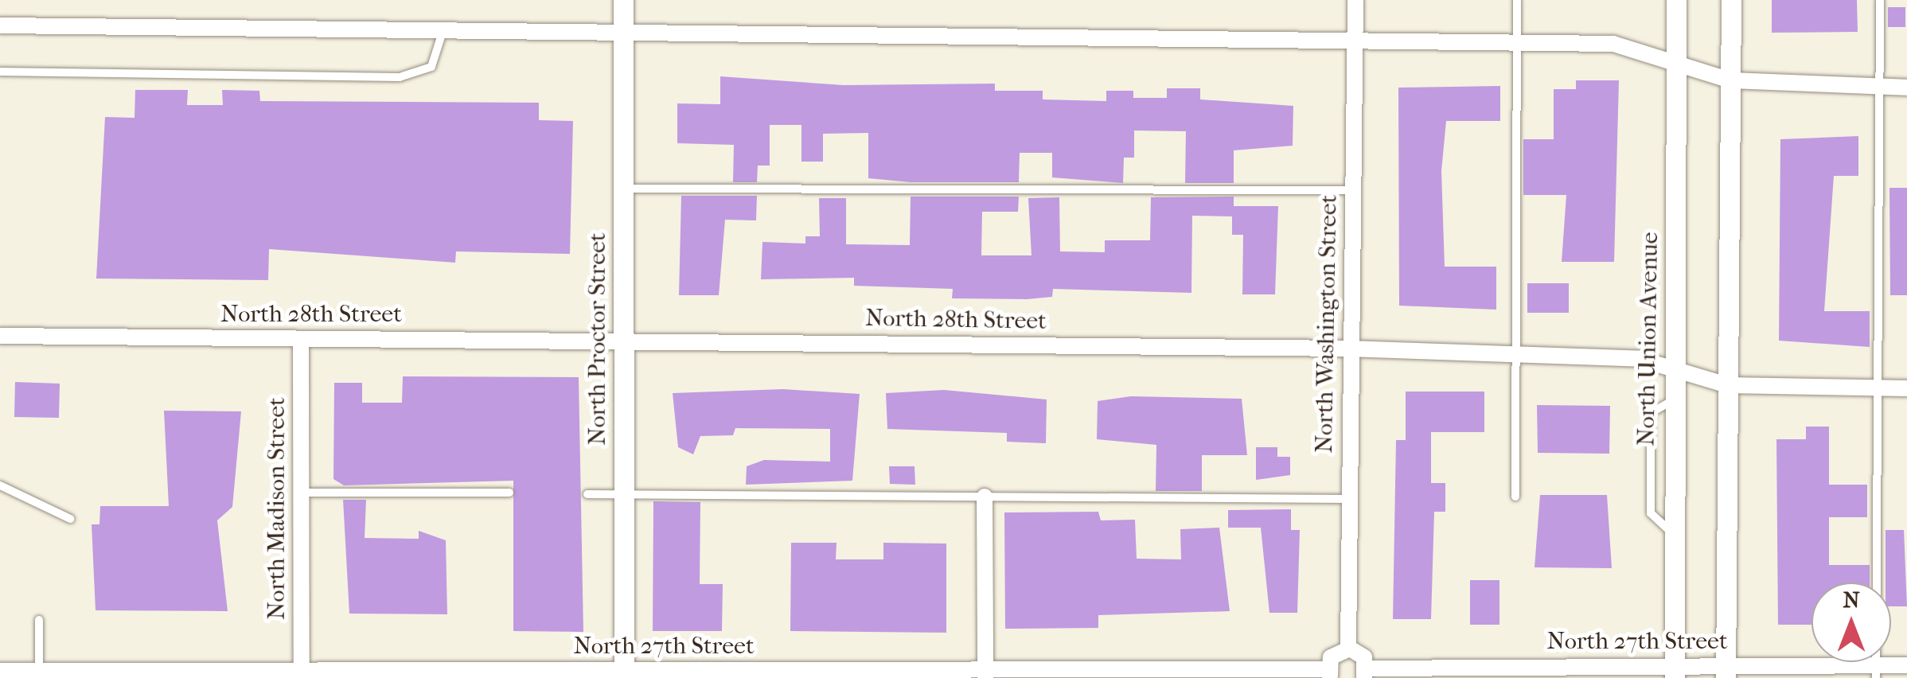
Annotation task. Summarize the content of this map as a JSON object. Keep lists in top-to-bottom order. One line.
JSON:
{"streets":{"street":["North 28th Street","North Washington Street","North Proctor Street","North Union Avenue","North Madison Street","North 27th Street"]},"crossings":[["North 28th Street","North Washington Street"],["North 28th Street","North Proctor Street"],["North 28th Street","North Union Avenue"],["North 28th Street","North Madison Street"],["North Proctor Street","North 27th Street"],["North Union Avenue","North 27th Street"],["North Madison Street","North 27th Street"]],"north":"top"}
